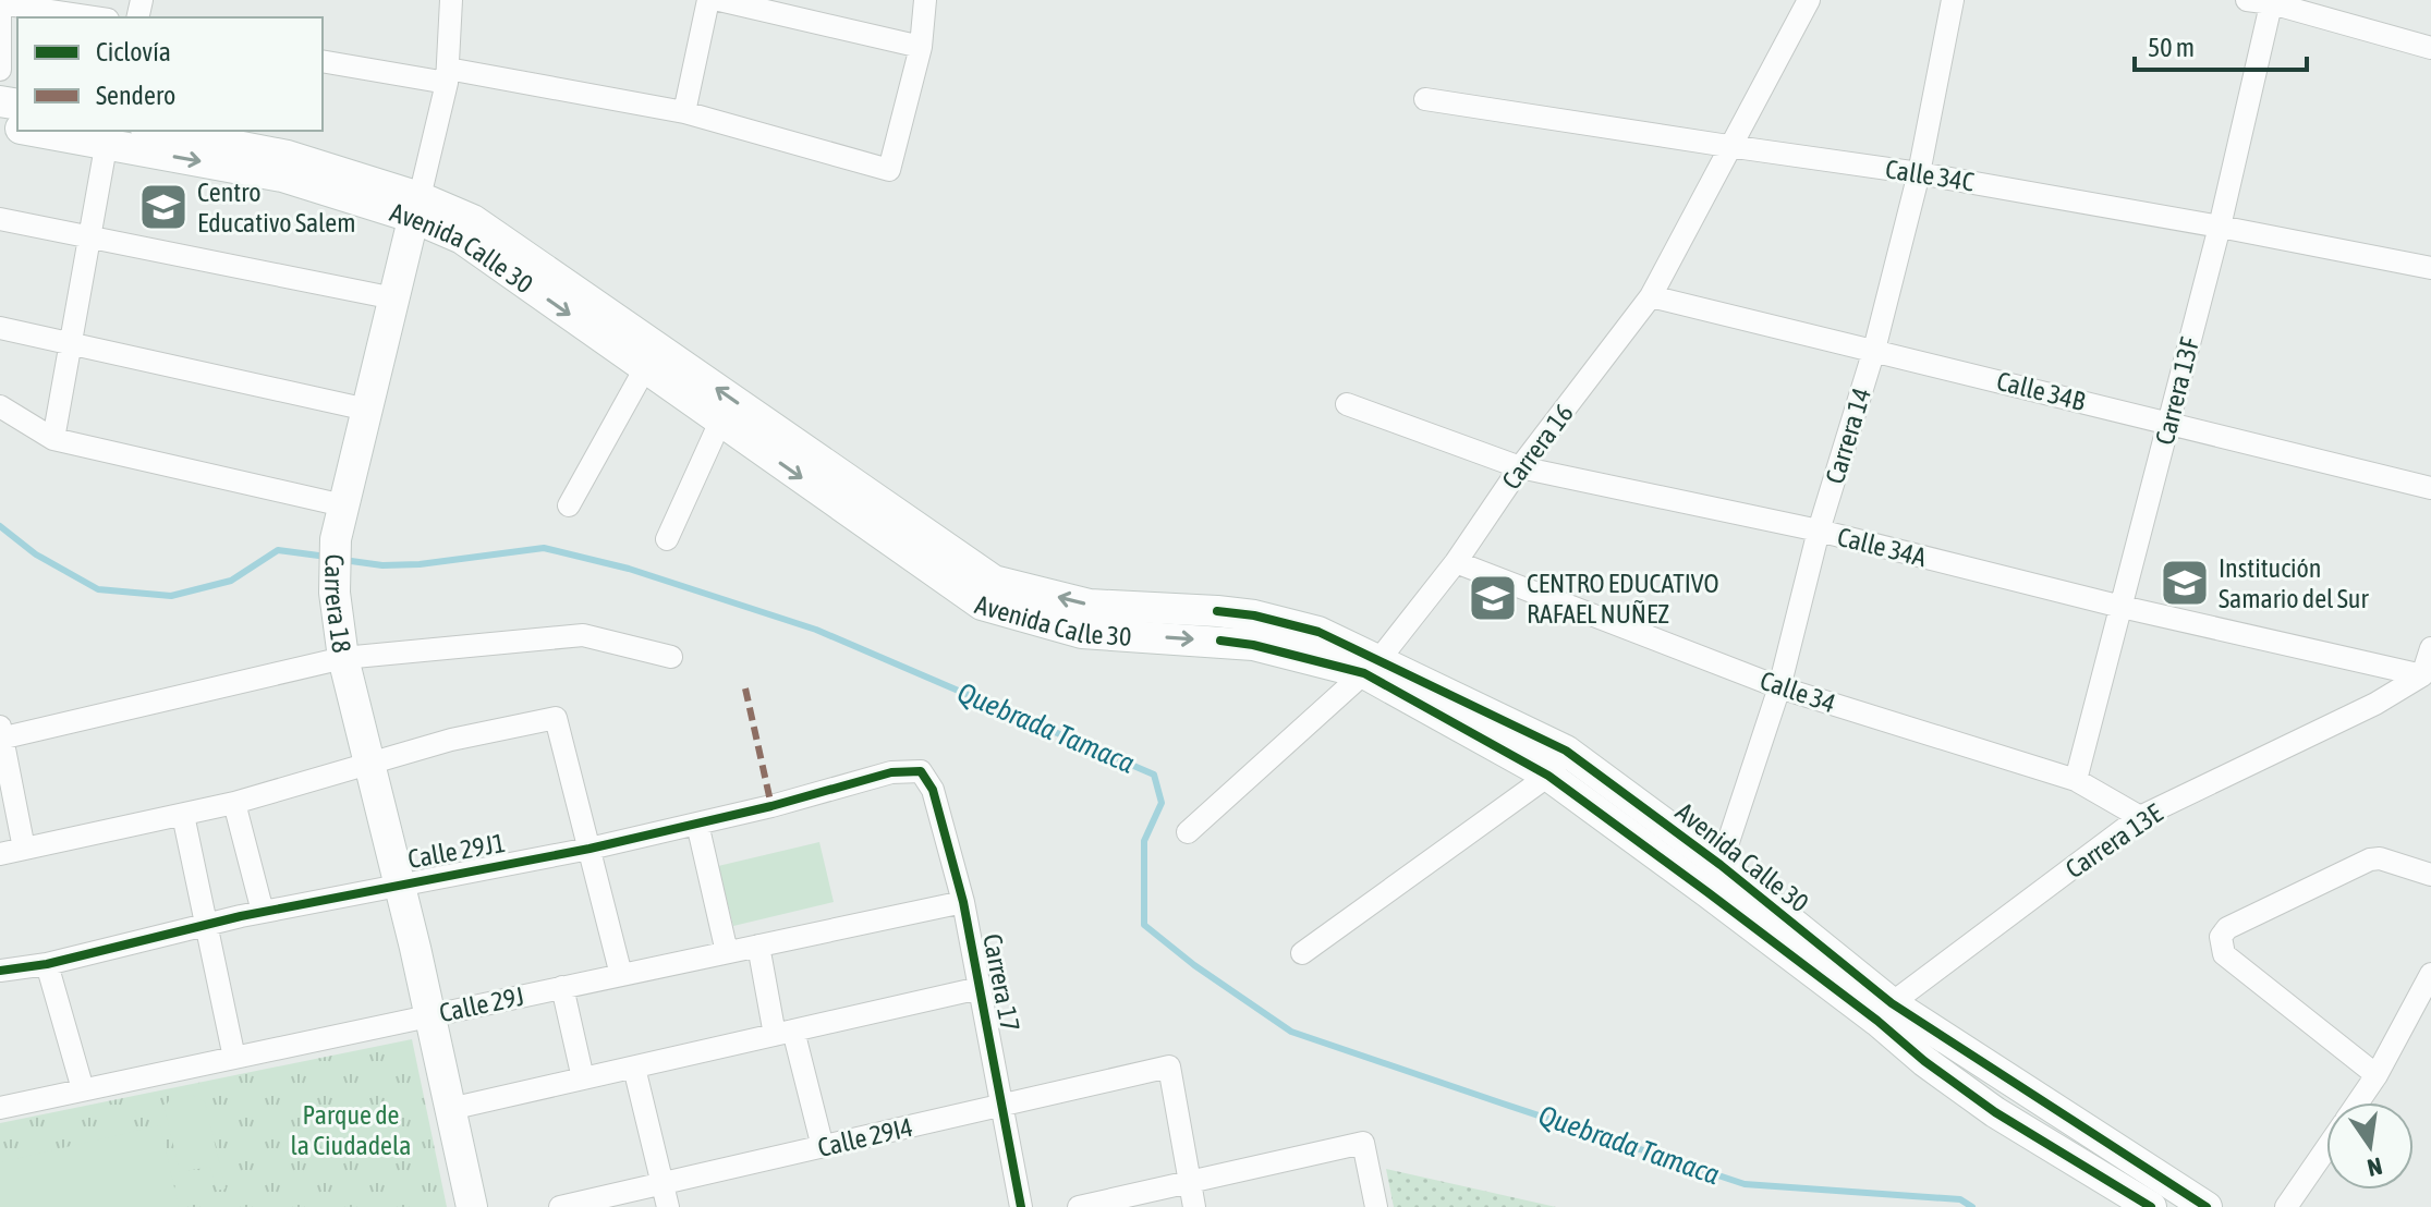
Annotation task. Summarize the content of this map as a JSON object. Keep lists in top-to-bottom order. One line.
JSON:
{"streets":{"main road":["Avenida Calle 30","Carrera 18"],"street":["Calle 34C","Calle 34B","Carrera 13F","Carrera 14","Carrera 16","Calle 34A","Calle 34","Carrera 13E","Calle 29J1","Carrera 17","Calle 29J","Calle 29I4"]},"crossings":[["Calle 34C","Carrera 13F"],["Calle 34C","Carrera 14"],["Calle 34C","Carrera 16"],["Avenida Calle 30","Carrera 14"],["Avenida Calle 30","Carrera 16"],["Avenida Calle 30","Carrera 18"],["Avenida Calle 30","Carrera 13E"],["Calle 34B","Carrera 13F"],["Calle 34B","Carrera 14"],["Calle 34B","Carrera 16"],["Carrera 13F","Calle 34A"],["Carrera 13F","Calle 34"],["Carrera 14","Calle 34A"],["Carrera 14","Calle 34"],["Carrera 16","Calle 34A"],["Carrera 16","Calle 34"],["Calle 34A","Carrera 13E"],["Carrera 18","Calle 29J1"],["Carrera 18","Calle 29J"],["Calle 34","Carrera 13E"],["Calle 29J1","Carrera 17"],["Carrera 17","Calle 29J"],["Carrera 17","Calle 29I4"]],"water":["Quebrada Tamaca"],"parks":["Parque de la Ciudadela"],"places":{"school or university":["Centro Educativo Salem","Institución Samario del Sur","CENTRO EDUCATIVO RAFAEL NUÑEZ"]},"legend":["Ciclovía","Sendero"],"scale_bar":"50 m","north":"bottom"}
